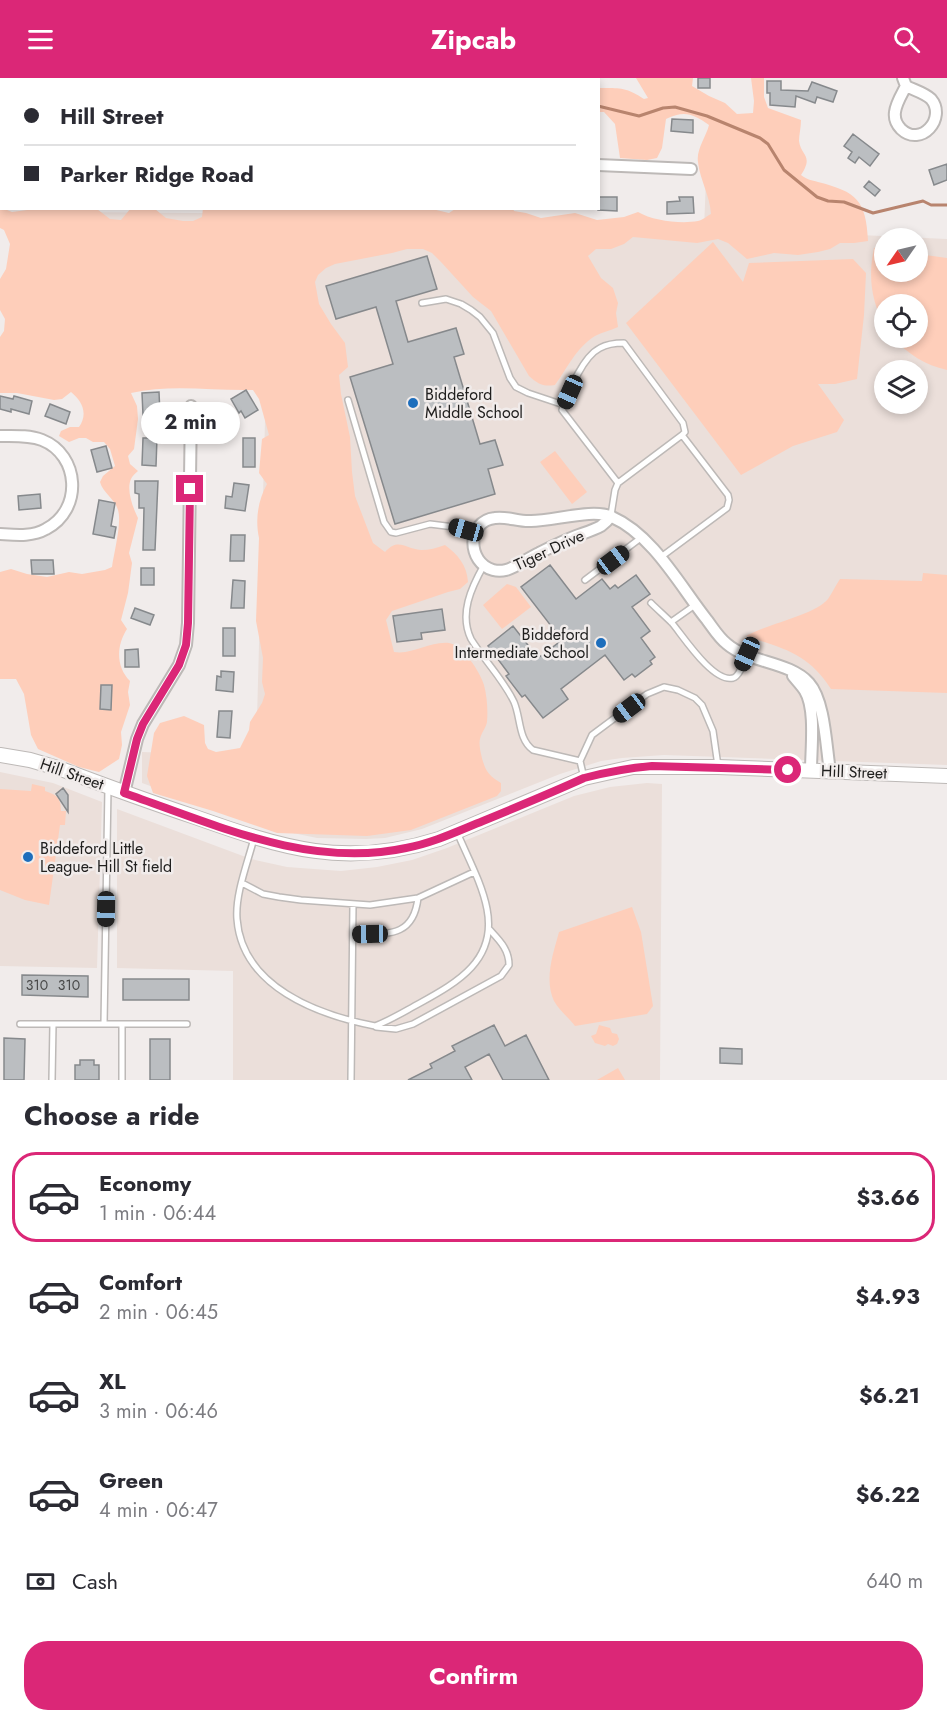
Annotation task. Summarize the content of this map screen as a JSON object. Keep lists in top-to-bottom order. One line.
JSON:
{"streets":{"street":["Tiger Drive","Hill Street"]},"places":["Biddeford Middle School","Biddeford Intermediate School","Biddeford Little League- Hill St field"],"house_numbers":["310","310"],"north":"bottom left","page":{"header":"Zipcab","banner":["Hill Street","Parker Ridge Road"],"bubble":"2 min","heading":"Choose a ride","list":[{"name":"Economy","note":"1 min · 06:44","value":"$3.66"},{"name":"Comfort","note":"2 min · 06:45","value":"$4.93"},{"name":"XL","note":"3 min · 06:46","value":"$6.21"},{"name":"Green","note":"4 min · 06:47","value":"$6.22"}],"pay":["Cash","640 m"],"buttons":"Confirm"}}
